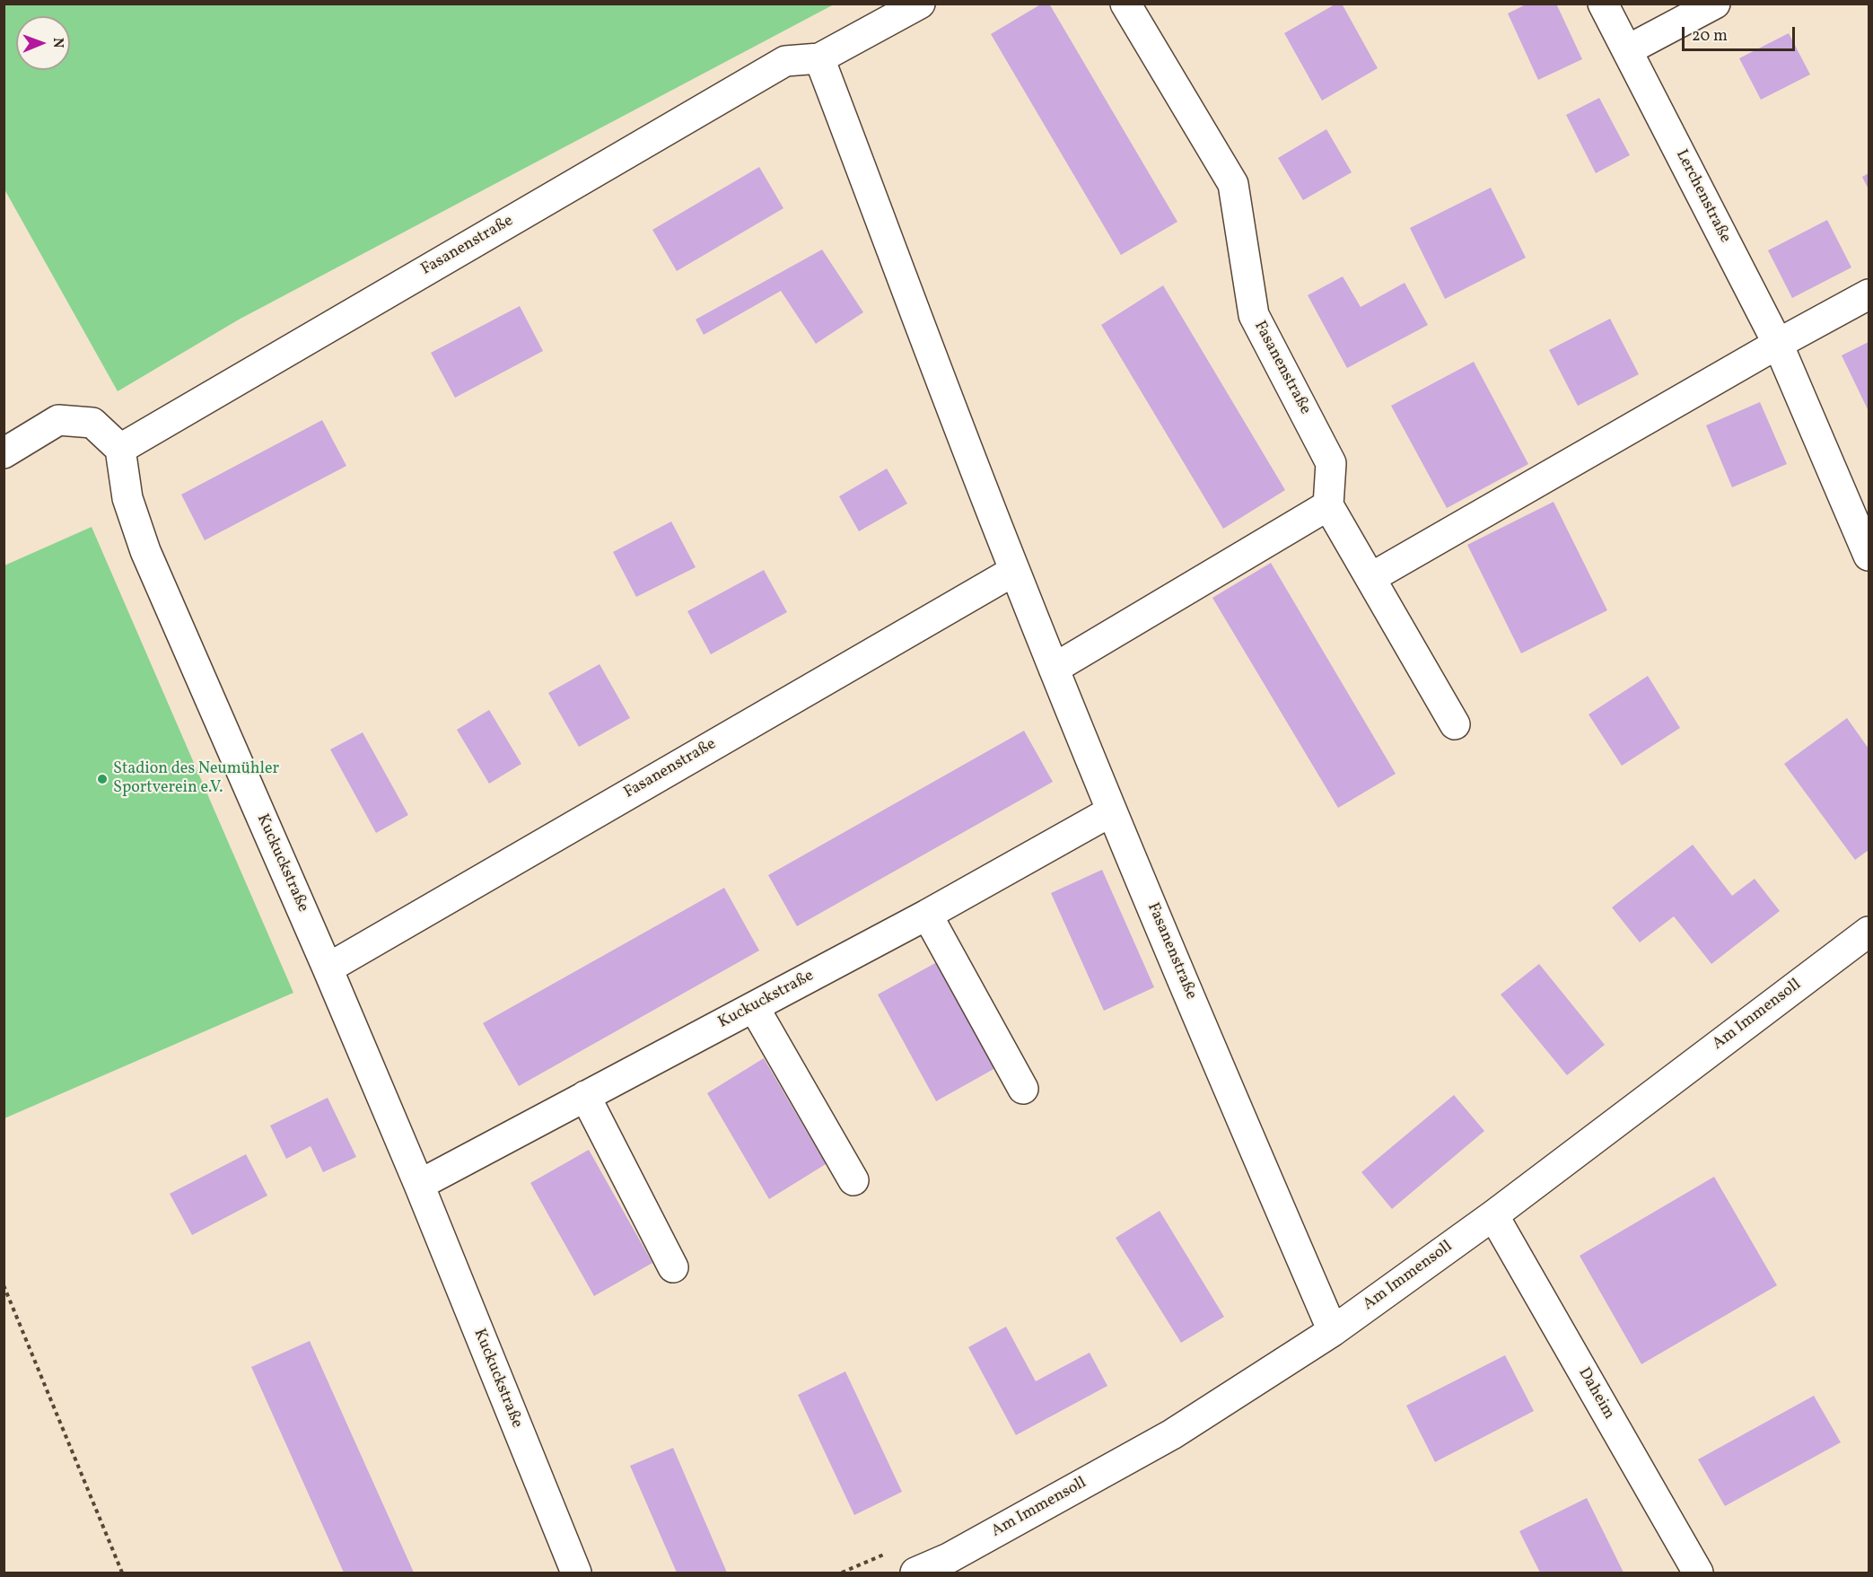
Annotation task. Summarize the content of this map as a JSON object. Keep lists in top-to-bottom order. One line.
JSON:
{"streets":{"street":["Lerchenstraße","Fasanenstraße","Kuckuckstraße","Am Immensoll","Daheim"]},"crossings":[["Fasanenstraße","Kuckuckstraße"],["Fasanenstraße","Am Immensoll"],["Am Immensoll","Daheim"]],"places":["Stadion des Neumühler Sportverein e.V."],"scale_bar":"20 m","north":"right"}
